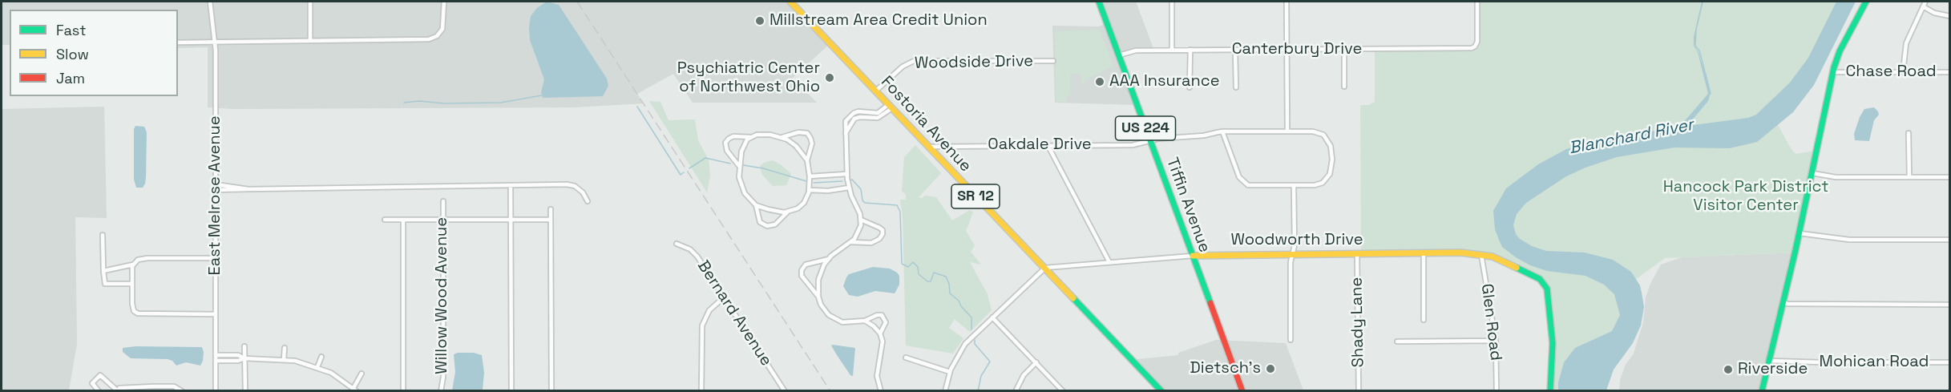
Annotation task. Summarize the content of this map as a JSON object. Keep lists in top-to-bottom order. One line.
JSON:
{"streets":{"main road":["Fostoria Avenue","US 224","SR 12","Tiffin Avenue","Woodworth Drive"],"street":["Canterbury Drive","Woodside Drive","Chase Road","Oakdale Drive","East Melrose Avenue","Willow Wood Avenue","Bernard Avenue","Shady Lane","Glen Road","Mohican Road"]},"crossings":[["Canterbury Drive","Tiffin Avenue"],["Woodside Drive","Fostoria Avenue"],["Fostoria Avenue","Oakdale Drive"],["Fostoria Avenue","Woodworth Drive"],["Oakdale Drive","Tiffin Avenue"],["Tiffin Avenue","Woodworth Drive"],["Woodworth Drive","Shady Lane"],["Woodworth Drive","Glen Road"]],"water":["Blanchard River"],"parks":["Hancock Park District Visitor Center"],"places":["Millstream Area Credit Union","Psychiatric Center of Northwest Ohio","AAA Insurance","Dietsch's","Riverside"],"legend":["Fast","Slow","Jam"]}
